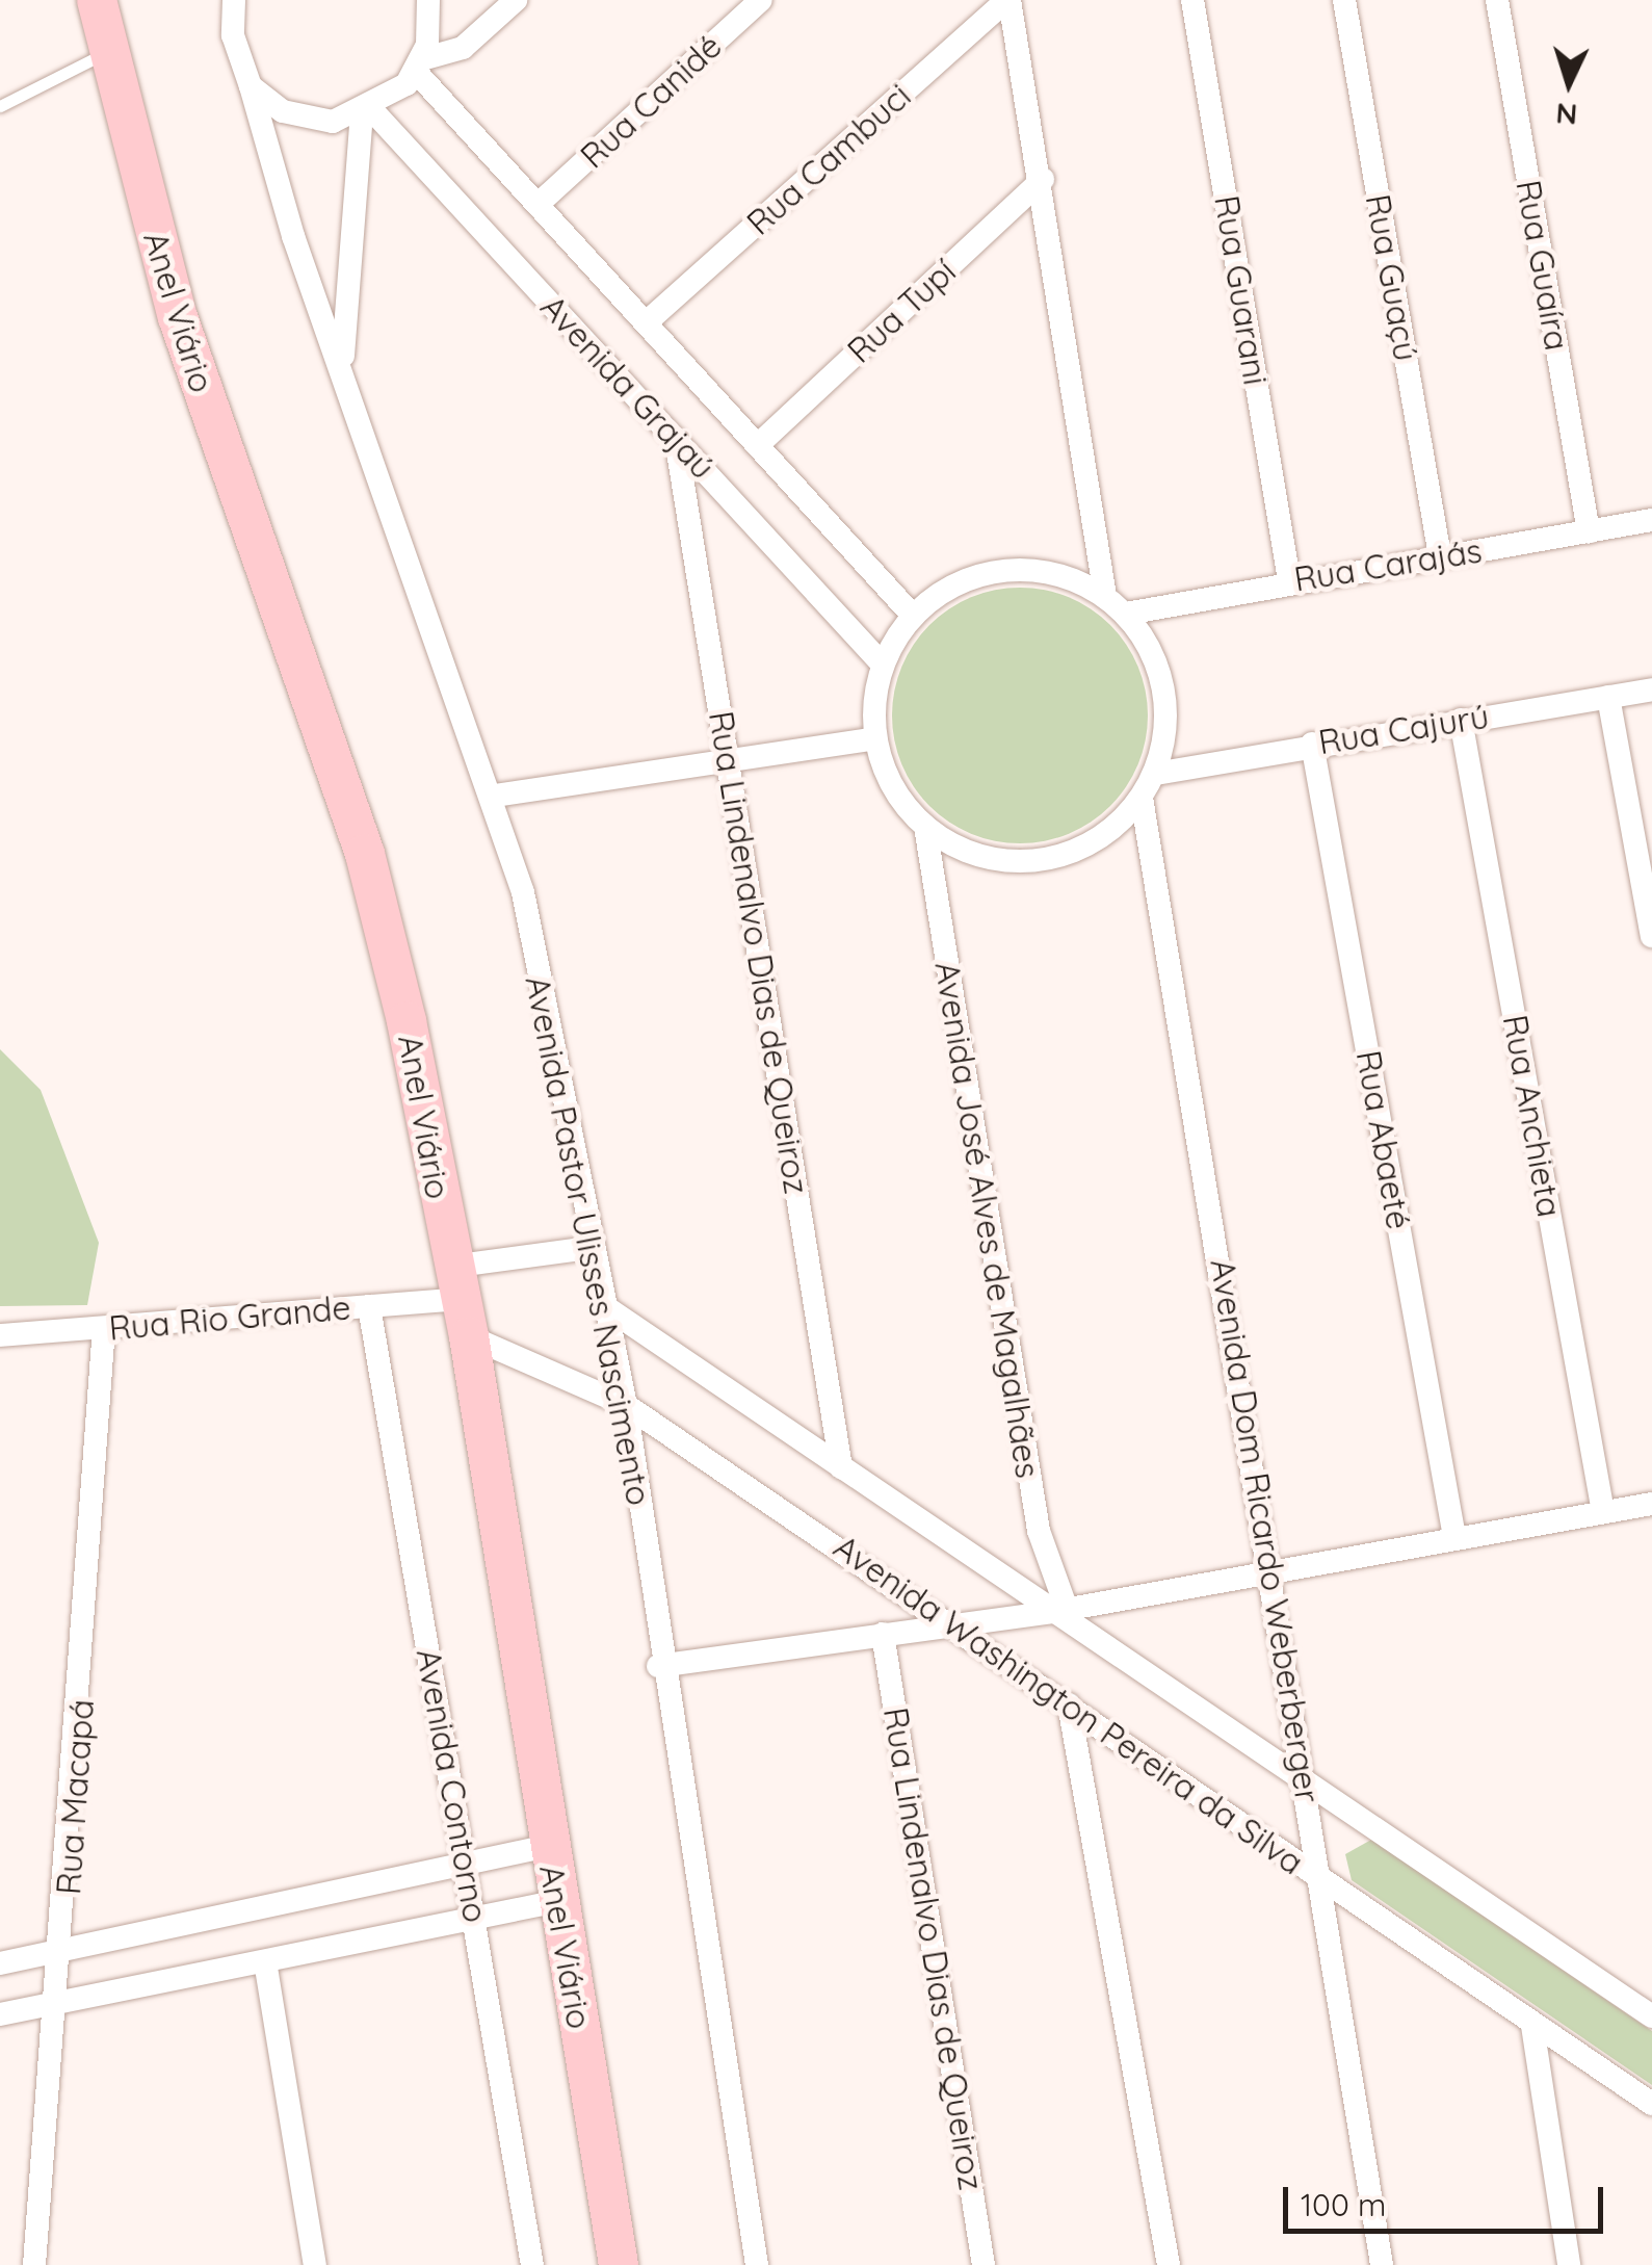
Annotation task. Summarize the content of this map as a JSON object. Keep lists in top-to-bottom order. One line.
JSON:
{"streets":{"main road":["Anel Viário"],"street":["Rua Canidé","Rua Cambuci","Rua Guaíra","Rua Guaçú","Rua Guarani","Rua Tupí","Avenida Grajaú","Rua Carajás","Rua Cajurú","Rua Lindenalvo Dias de Queiroz","Rua Anchieta","Rua Abaeté","Avenida José Alves de Magalhães","Avenida Pastor Ulisses Nascimento","Rua Rio Grande","Avenida Dom Ricardo Weberberger","Avenida Washington Pereira da Silva","Avenida Contorno","Rua Macapá"]},"crossings":[["Rua Canidé","Avenida Grajaú"],["Rua Cambuci","Avenida Grajaú"],["Rua Guaíra","Rua Carajás"],["Rua Guaçú","Rua Carajás"],["Rua Guarani","Rua Carajás"],["Rua Tupí","Avenida Grajaú"],["Anel Viário","Rua Rio Grande"],["Anel Viário","Avenida Washington Pereira da Silva"],["Avenida Grajaú","Rua Carajás"],["Avenida Grajaú","Rua Cajurú"],["Avenida Grajaú","Rua Lindenalvo Dias de Queiroz"],["Avenida Grajaú","Avenida José Alves de Magalhães"],["Avenida Grajaú","Avenida Dom Ricardo Weberberger"],["Rua Carajás","Rua Cajurú"],["Rua Carajás","Avenida José Alves de Magalhães"],["Rua Carajás","Avenida Dom Ricardo Weberberger"],["Rua Cajurú","Rua Anchieta"],["Rua Cajurú","Rua Abaeté"],["Rua Cajurú","Avenida José Alves de Magalhães"],["Rua Cajurú","Avenida Dom Ricardo Weberberger"],["Rua Lindenalvo Dias de Queiroz","Avenida Washington Pereira da Silva"],["Avenida José Alves de Magalhães","Avenida Dom Ricardo Weberberger"],["Avenida José Alves de Magalhães","Avenida Washington Pereira da Silva"],["Avenida Pastor Ulisses Nascimento","Rua Rio Grande"],["Avenida Pastor Ulisses Nascimento","Avenida Washington Pereira da Silva"],["Rua Rio Grande","Avenida Washington Pereira da Silva"],["Rua Rio Grande","Avenida Contorno"],["Rua Rio Grande","Rua Macapá"],["Avenida Dom Ricardo Weberberger","Avenida Washington Pereira da Silva"]],"scale_bar":"100 m","north":"bottom"}
